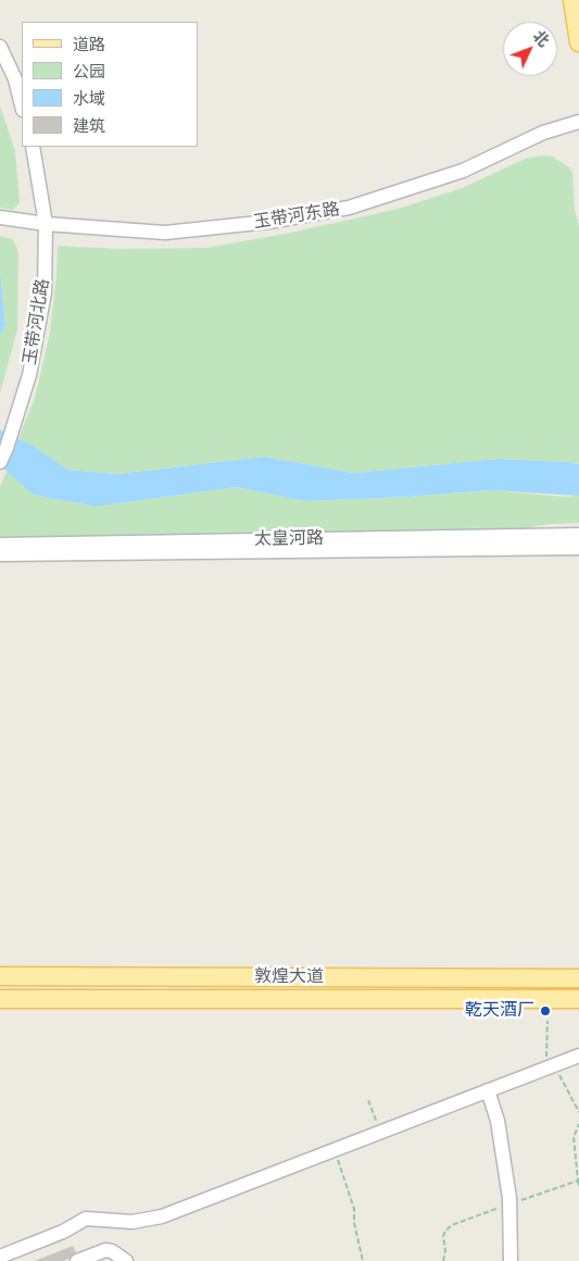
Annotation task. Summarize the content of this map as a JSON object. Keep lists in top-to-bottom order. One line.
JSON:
{"streets":{"main road":["敦煌大道"],"street":["玉带河东路","玉带河北路","太皇河路"]},"crossings":[["玉带河东路","玉带河北路"]],"places":["乾天酒厂"],"legend":["道路","公园","水域","建筑"],"north":"top right"}
